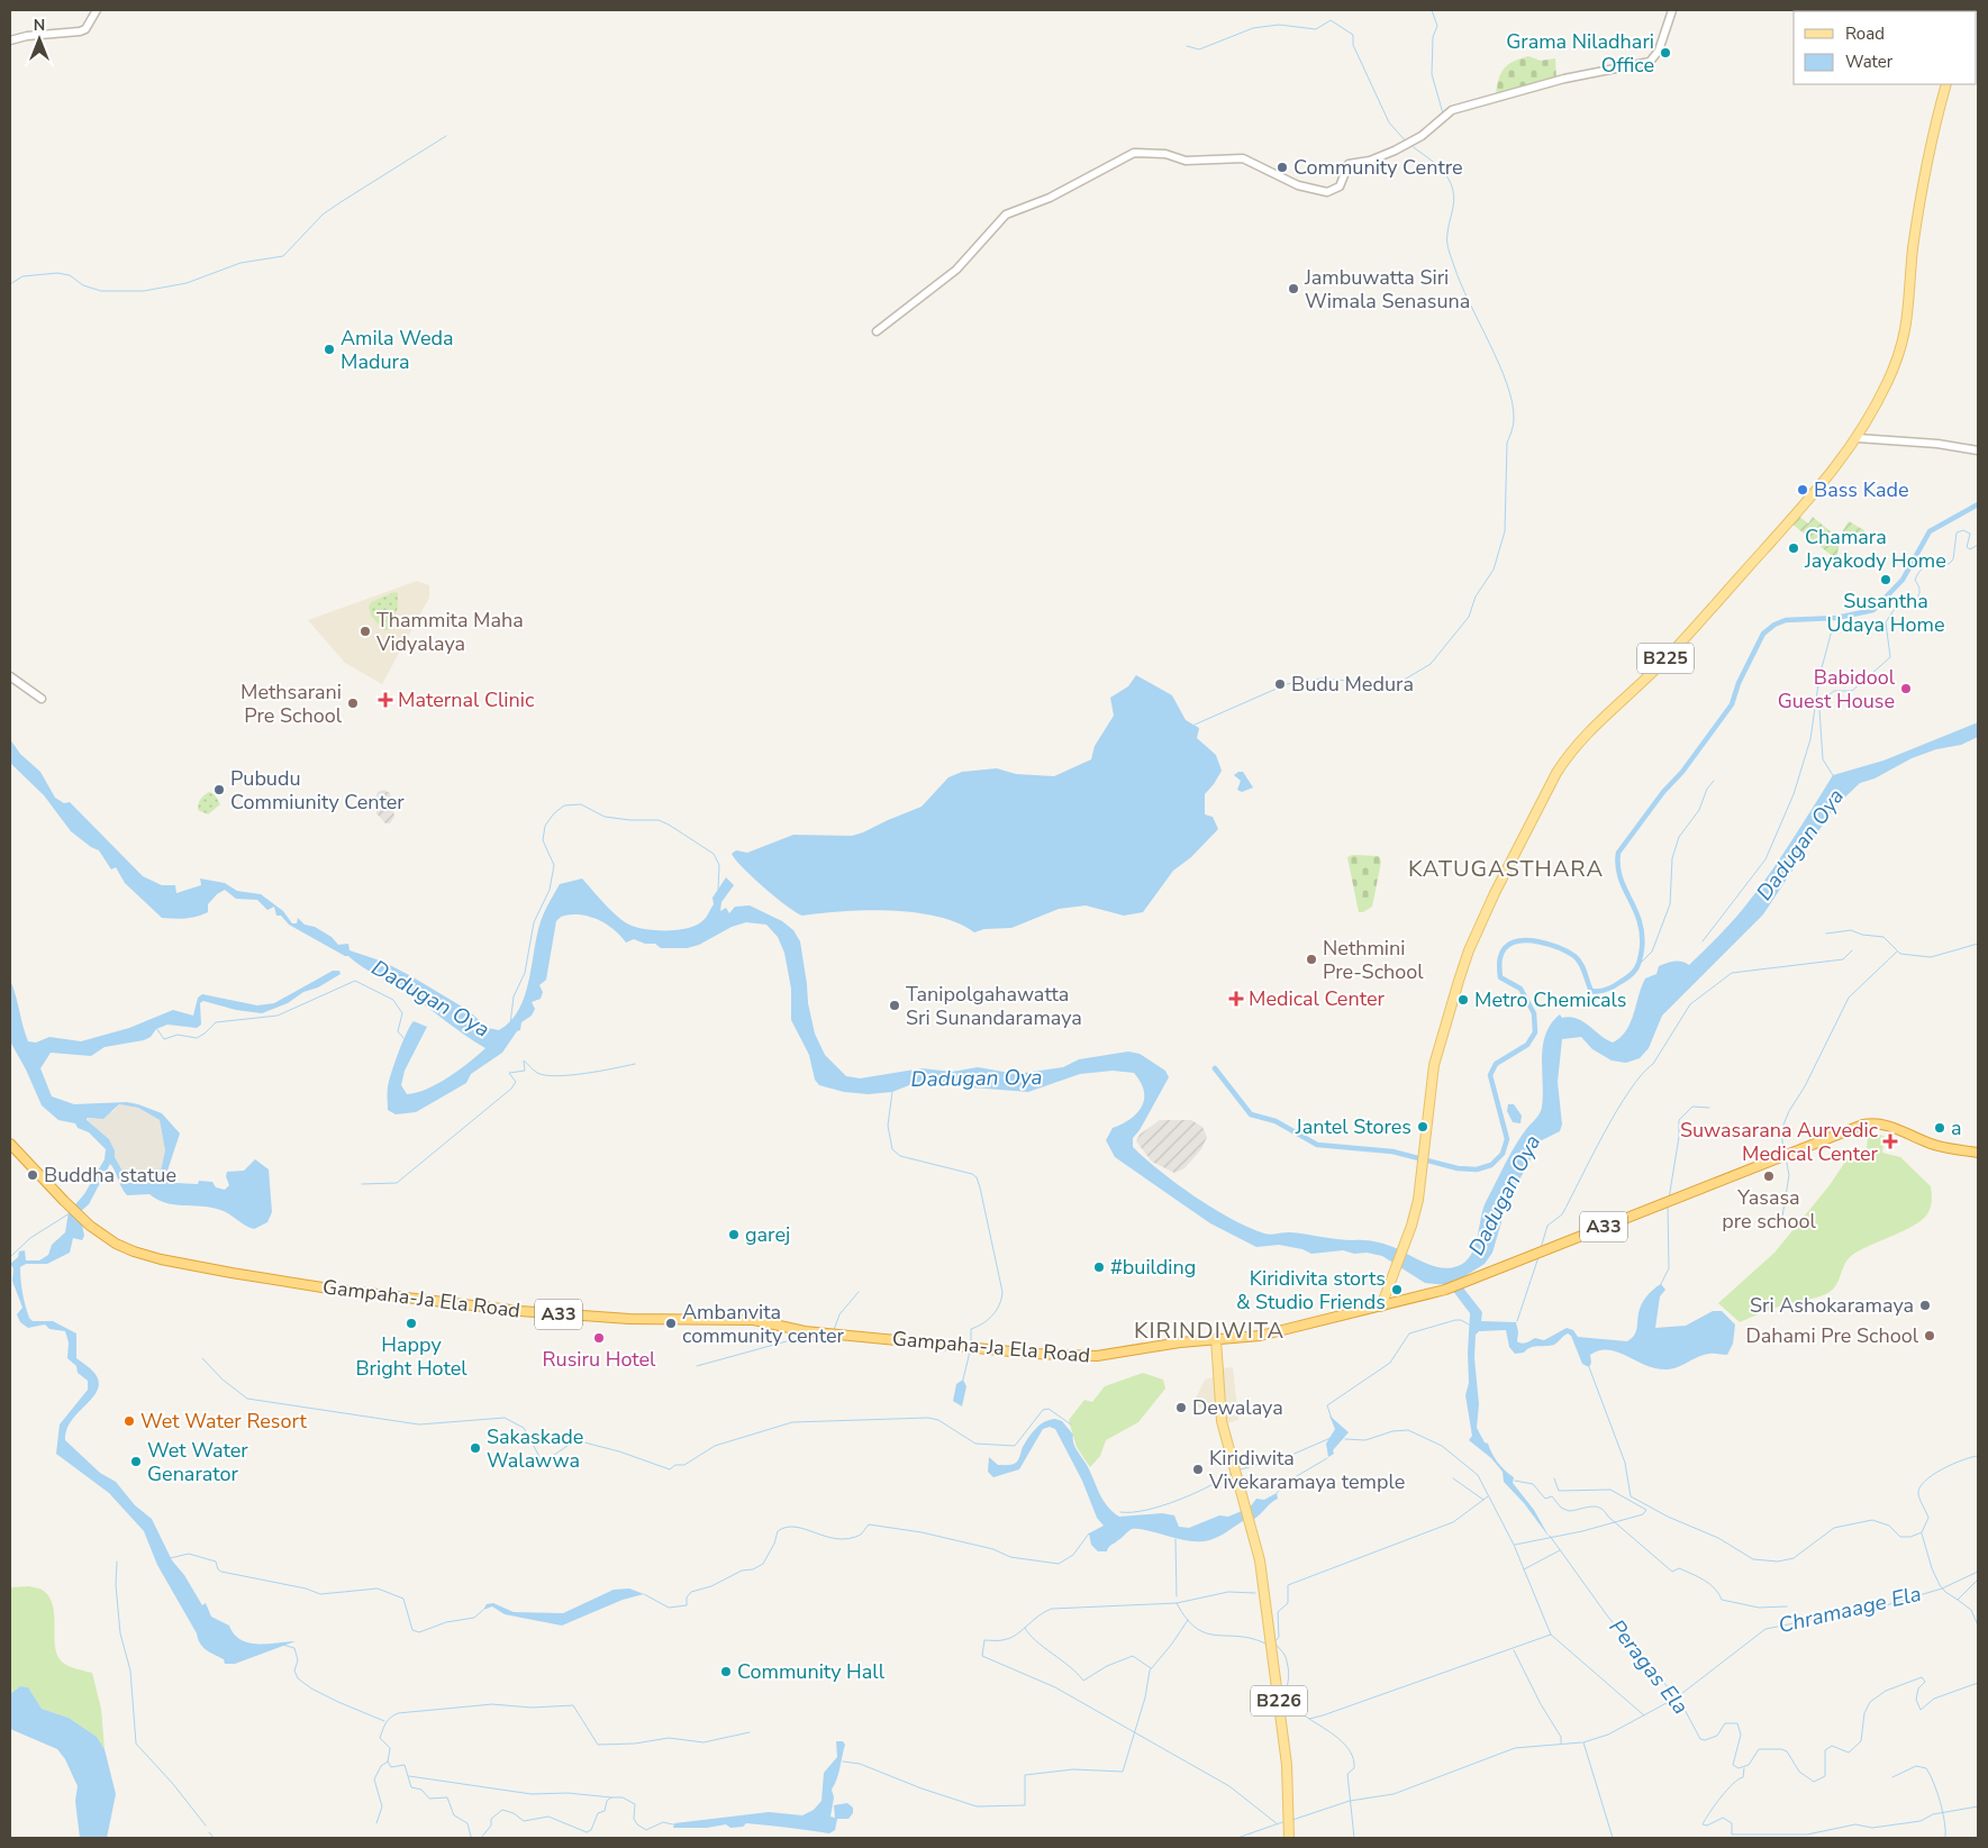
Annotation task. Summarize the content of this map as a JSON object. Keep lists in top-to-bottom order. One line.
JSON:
{"streets":{"highway":["A33","Gampaha-Ja Ela Road"],"main road":["B225","B226"]},"crossings":[["B225","Gampaha-Ja Ela Road"],["Gampaha-Ja Ela Road","B226"]],"districts":["KATUGASTHARA","KIRINDIWITA"],"water":["Dadugan Oya","Chramaage Ela","Peragas Ela"],"places":{"other":["Grama Niladhari Office","Community Centre","Jambuwatta Siri Wimala Senasuna","Amila Weda Madura","Bass Kade","Chamara Jayakody Home","Susantha Udaya Home","Thammita Maha Vidyalaya","Budu Medura","Babidool Guest House","Methsarani Pre School","Pubudu Commiunity Center","Nethmini Pre-School","Metro Chemicals","Tanipolgahawatta Sri Sunandaramaya","Jantel Stores","a","Buddha statue","Yasasa pre school","garej","#building","Kiridivita storts & Studio Friends","Sri Ashokaramaya","Happy Bright Hotel","Ambanvita community center","Dahami Pre School","Rusiru Hotel","Dewalaya","Wet Water Resort","Sakaskade Walawwa","Wet Water Genarator","Kiridiwita Vivekaramaya temple","Community Hall"],"health":["Maternal Clinic","Medical Center","Suwasarana Aurvedic Medical Center"]},"legend":["Road","Water"],"north":"top"}
